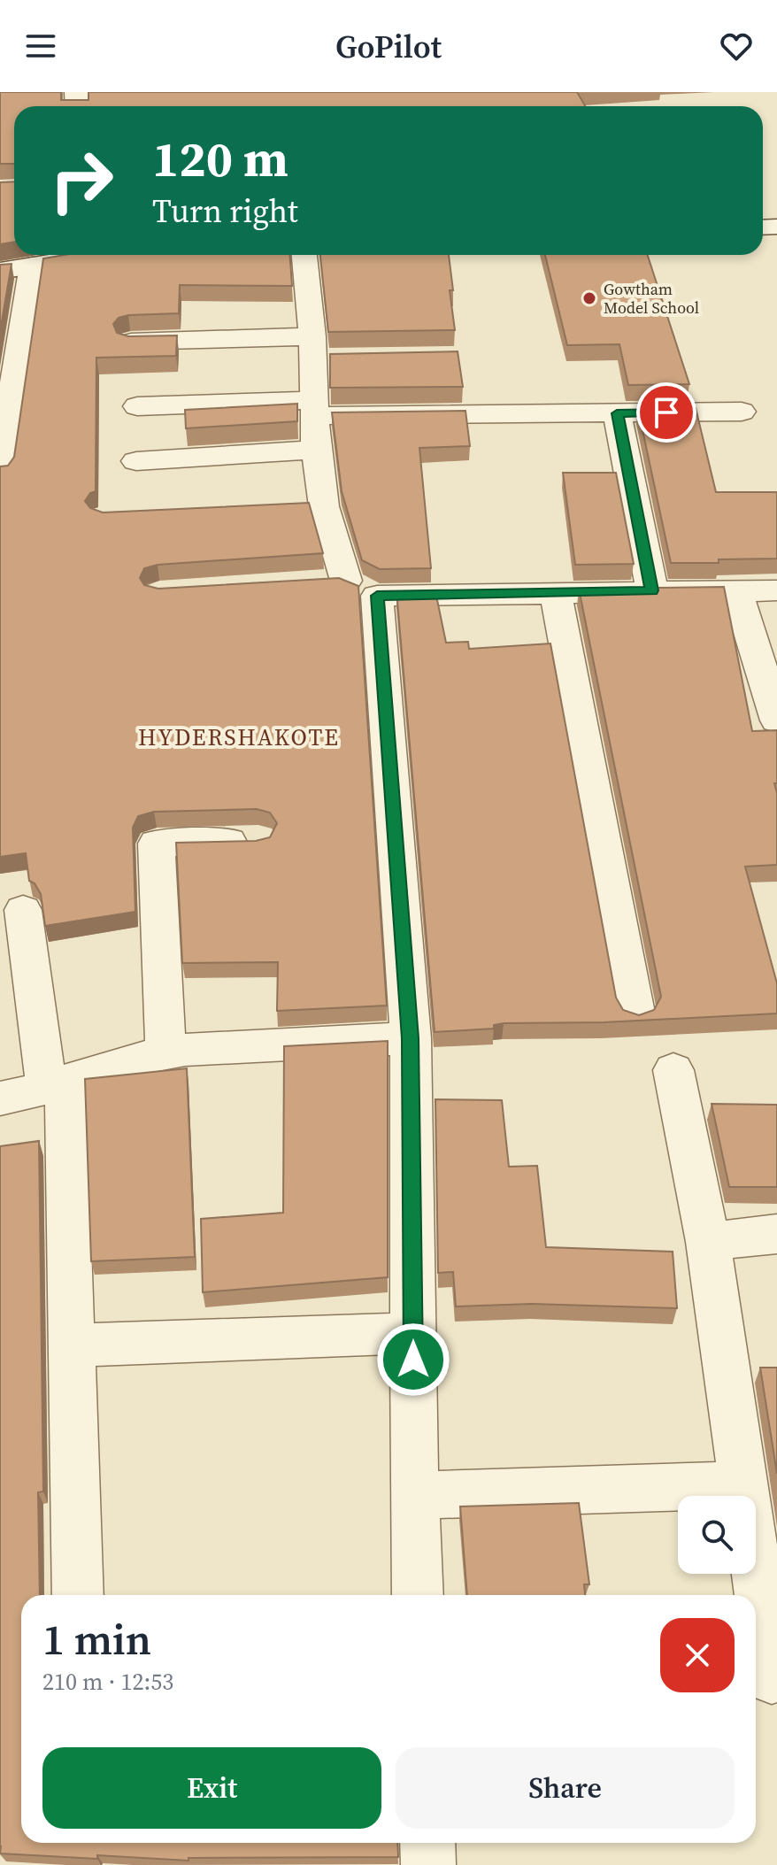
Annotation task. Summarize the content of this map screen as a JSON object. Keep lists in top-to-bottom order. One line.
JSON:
{"districts":["HYDERSHAKOTE"],"places":["Gowtham Model School"],"page":{"header":"GoPilot","turn":["120 m","Turn right"],"heading":["1 min","210 m · 12:53"],"buttons":["Exit","Share"]}}
